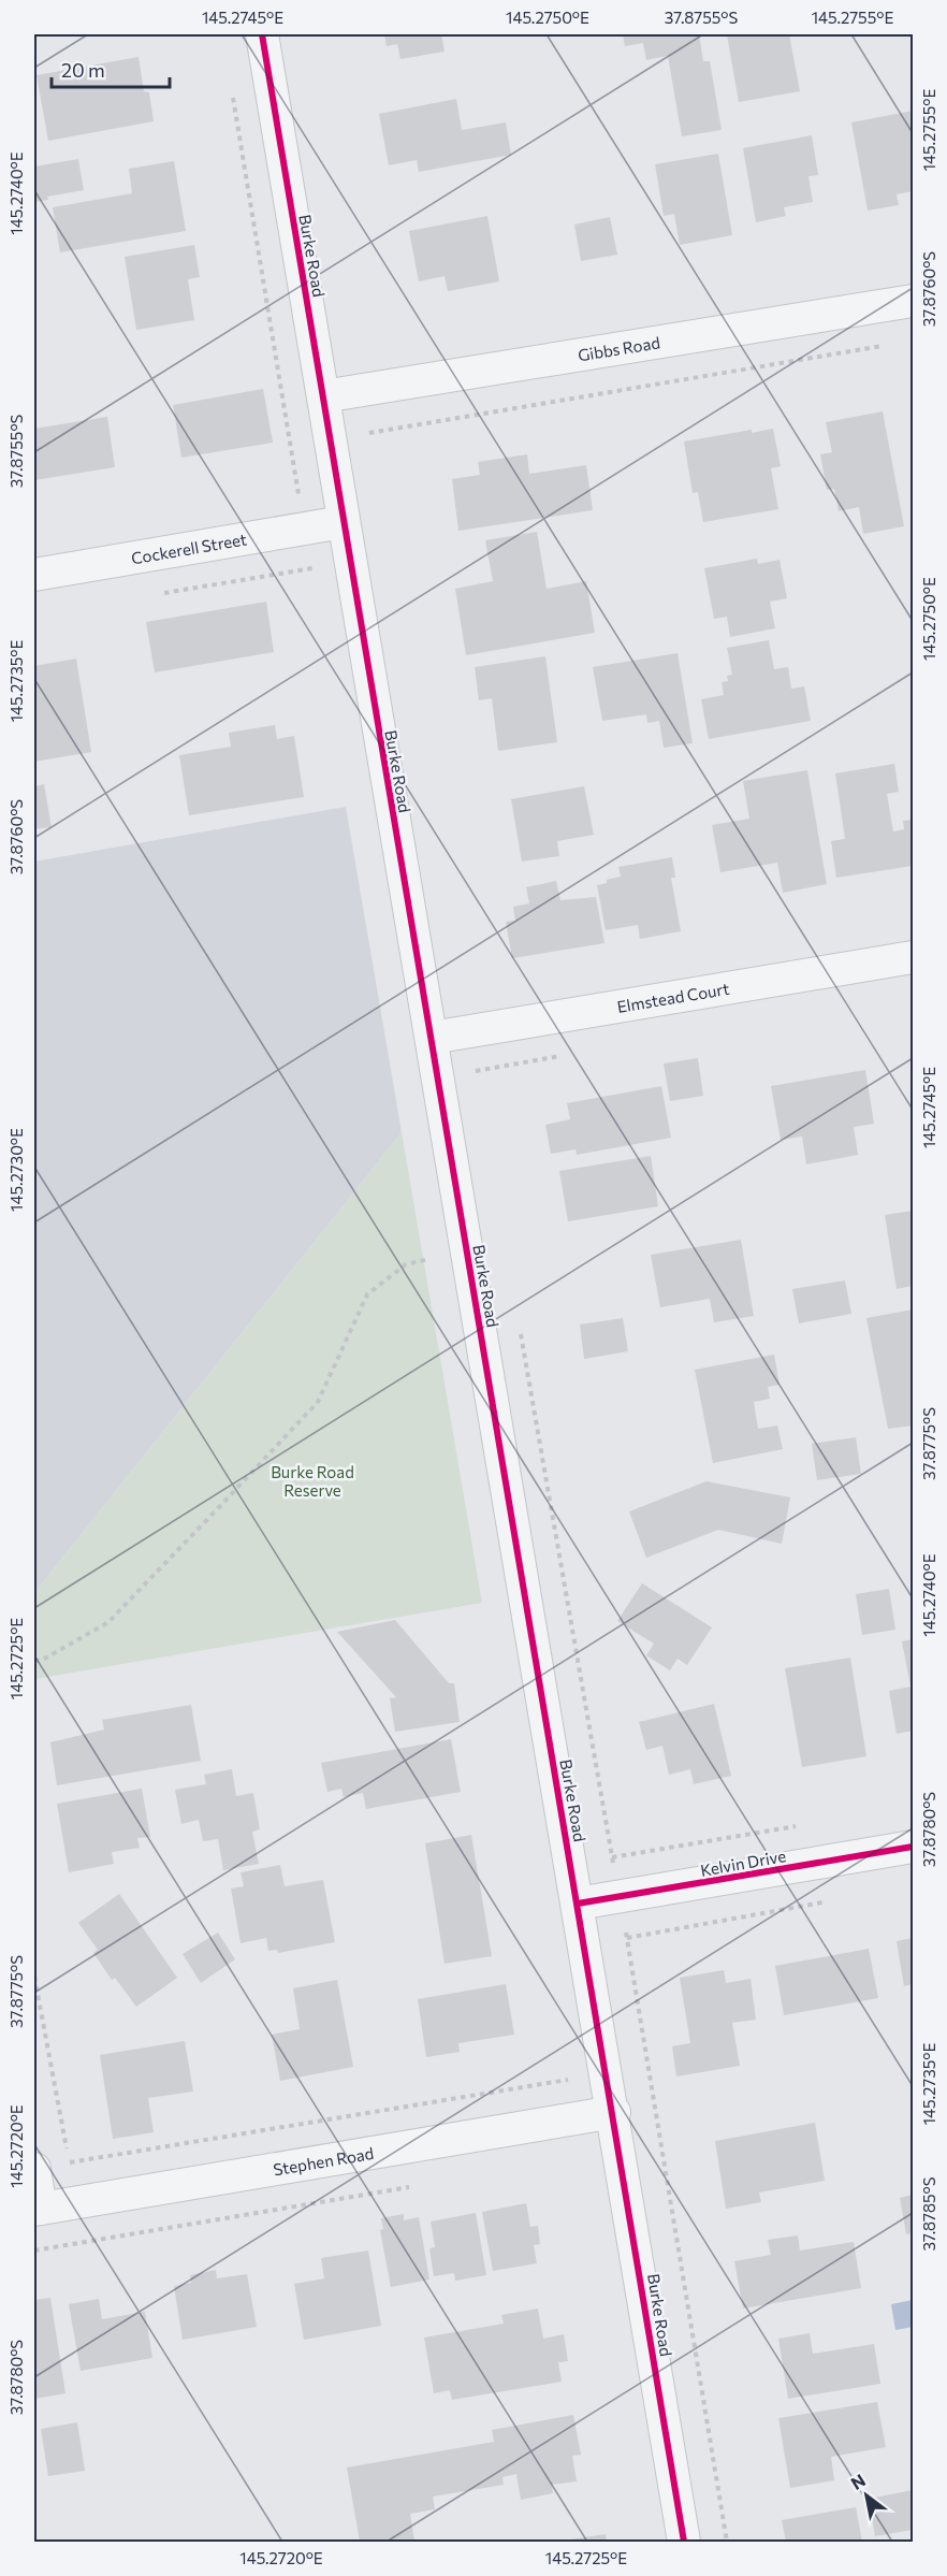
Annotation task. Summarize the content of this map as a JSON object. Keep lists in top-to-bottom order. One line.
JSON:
{"streets":{"street":["Burke Road","Gibbs Road","Cockerell Street","Elmstead Court","Kelvin Drive","Stephen Road"]},"crossings":[["Burke Road","Gibbs Road"],["Burke Road","Cockerell Street"],["Burke Road","Elmstead Court"],["Burke Road","Kelvin Drive"],["Burke Road","Stephen Road"]],"parks":["Burke Road Reserve"],"scale_bar":"20 m","north":"top left","coordinates":["145.2745°E","145.2750°E","37.8755°S","145.2755°E","145.2740°E","37.8760°S","145.2735°E","145.2730°E","37.8775°S","145.2725°E","37.8780°S","145.2720°E","37.8785°S"]}
